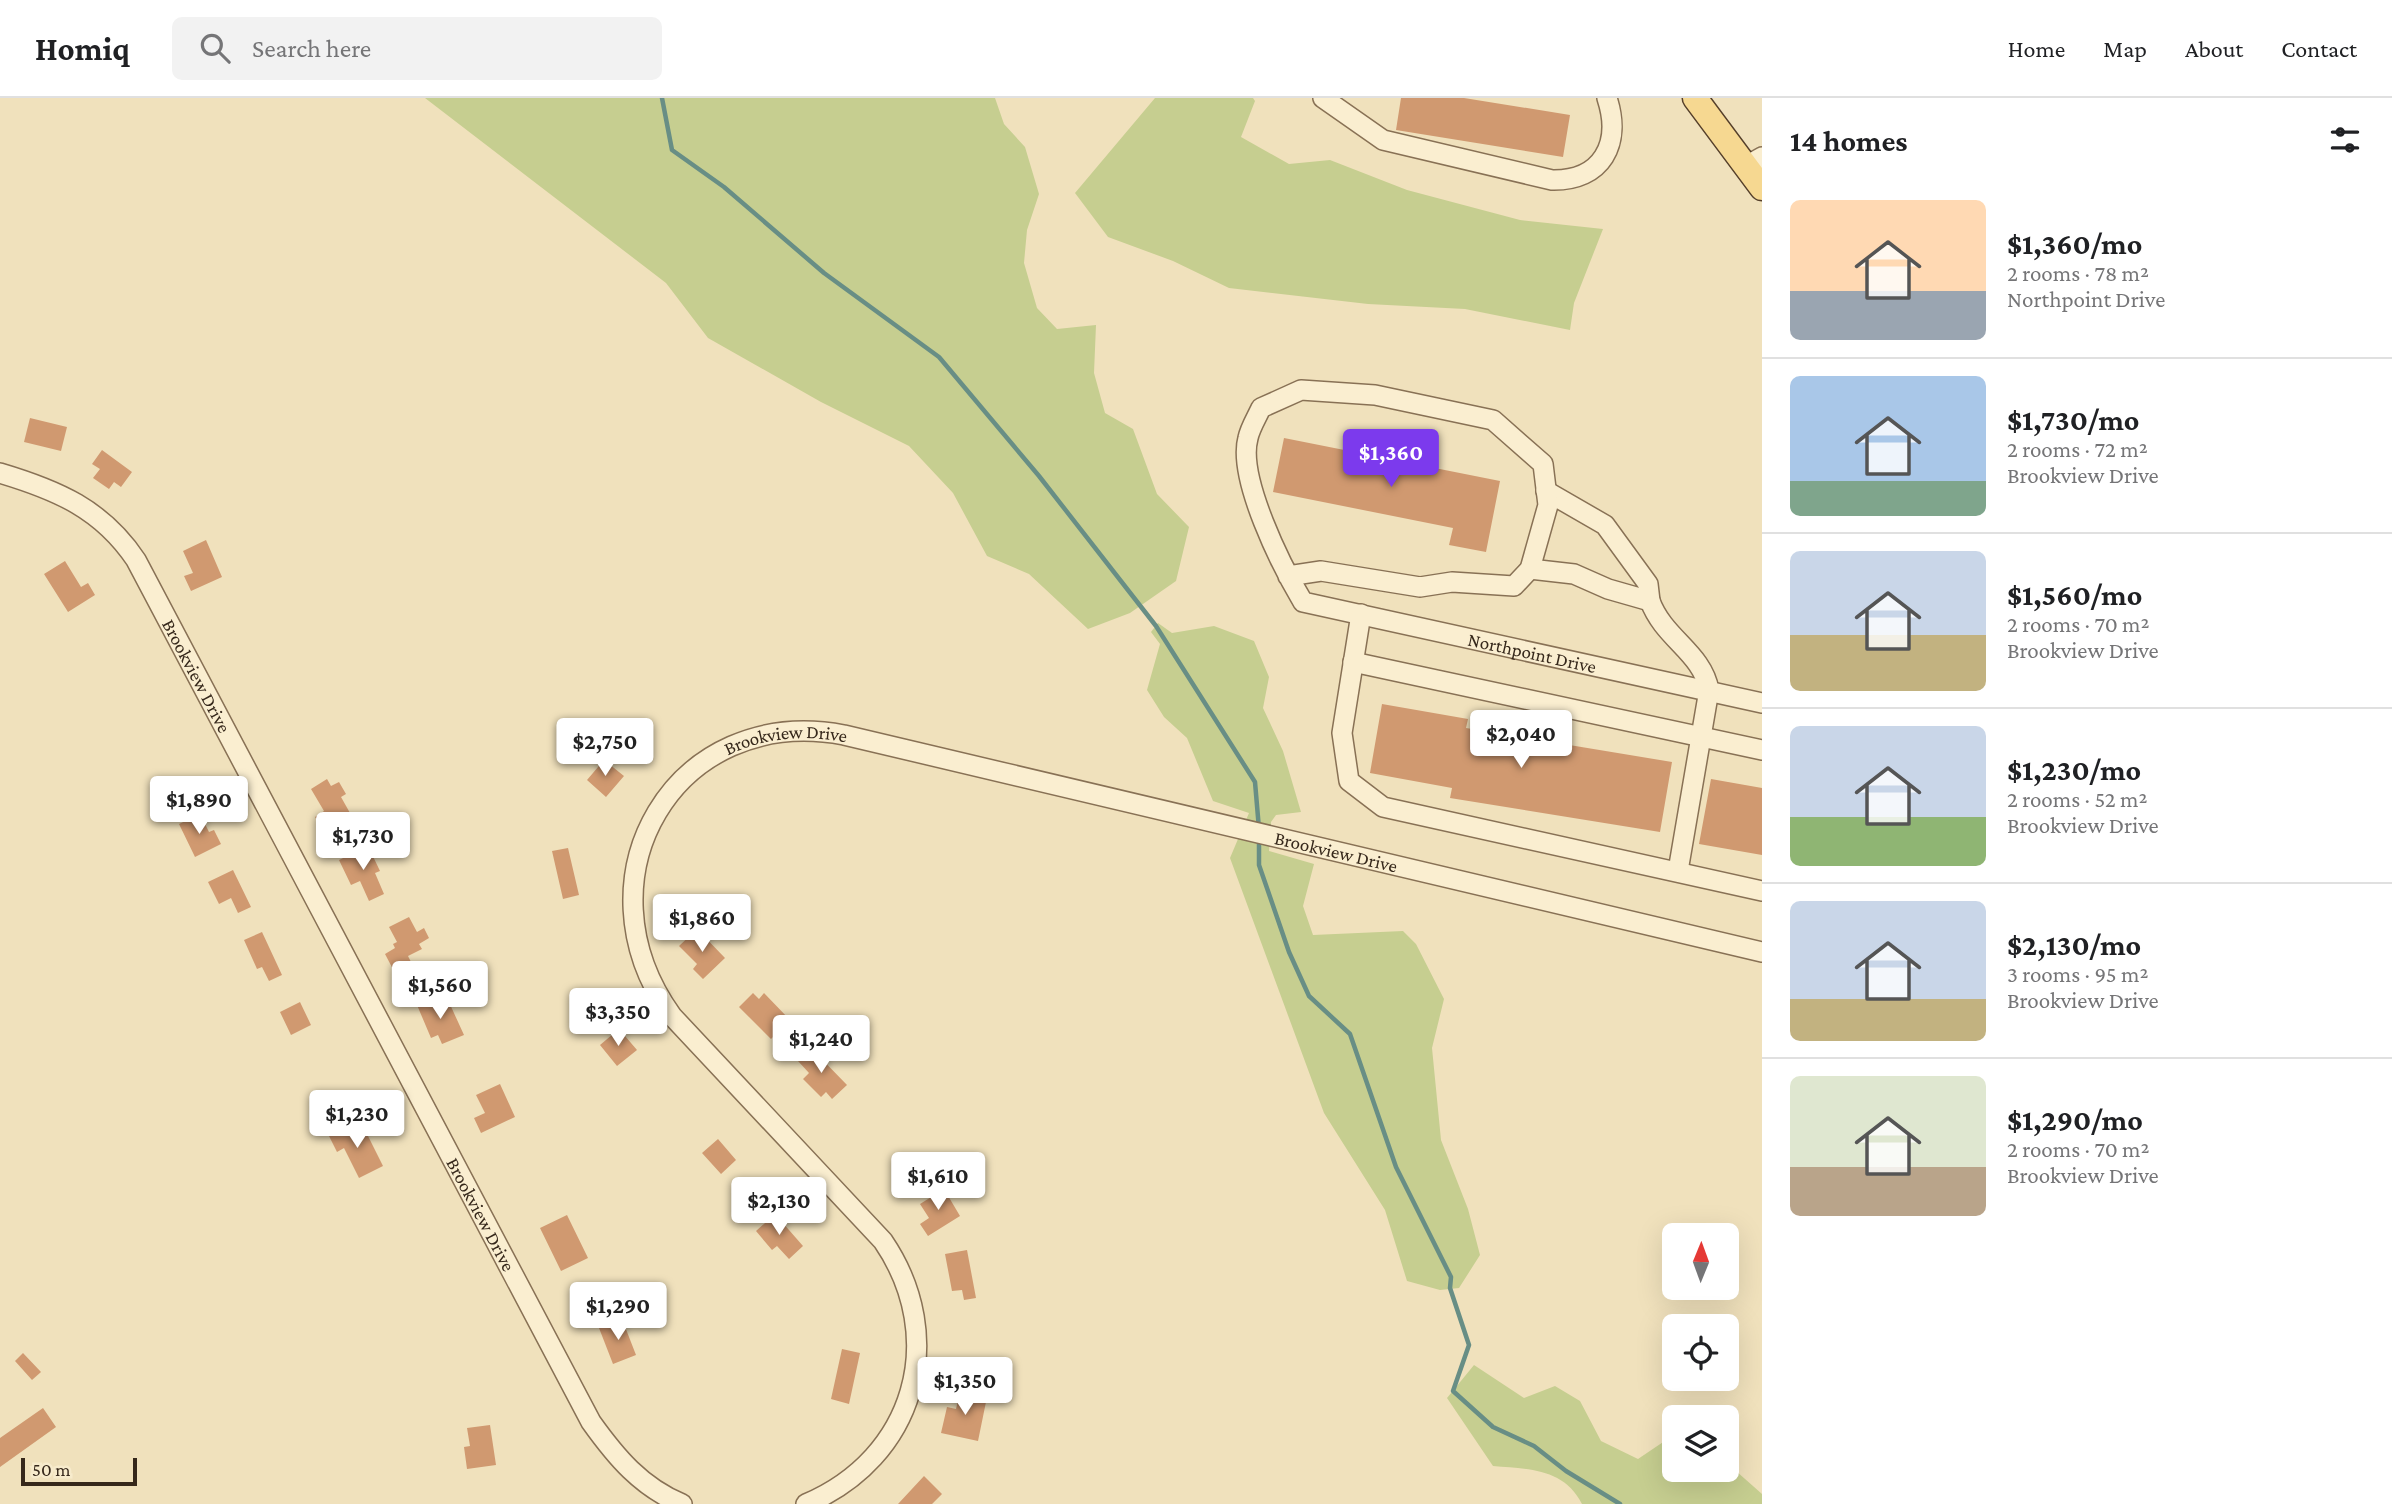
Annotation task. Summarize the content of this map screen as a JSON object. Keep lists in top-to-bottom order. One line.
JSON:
{"streets":{"street":["Northpoint Drive","Brookview Drive"]},"scale_bar":"50 m","north":"top","page":{"header":"Homiq","search":"Search here","nav":["Home","Map","About","Contact"],"heading":"14 homes","list":[{"name":"$1,360/mo","note":"2 rooms · 78 m² · Northpoint Drive"},{"name":"$1,730/mo","note":"2 rooms · 72 m² · Brookview Drive"},{"name":"$1,560/mo","note":"2 rooms · 70 m² · Brookview Drive"},{"name":"$1,230/mo","note":"2 rooms · 52 m² · Brookview Drive"},{"name":"$2,130/mo","note":"3 rooms · 95 m² · Brookview Drive"},{"name":"$1,290/mo","note":"2 rooms · 70 m² · Brookview Drive"}],"price":["$1,360","$2,040","$2,750","$1,890","$1,730","$1,860","$1,560","$3,350","$1,240","$1,230","$1,610","$2,130","$1,290","$1,350"],"scale":"50 m"}}
